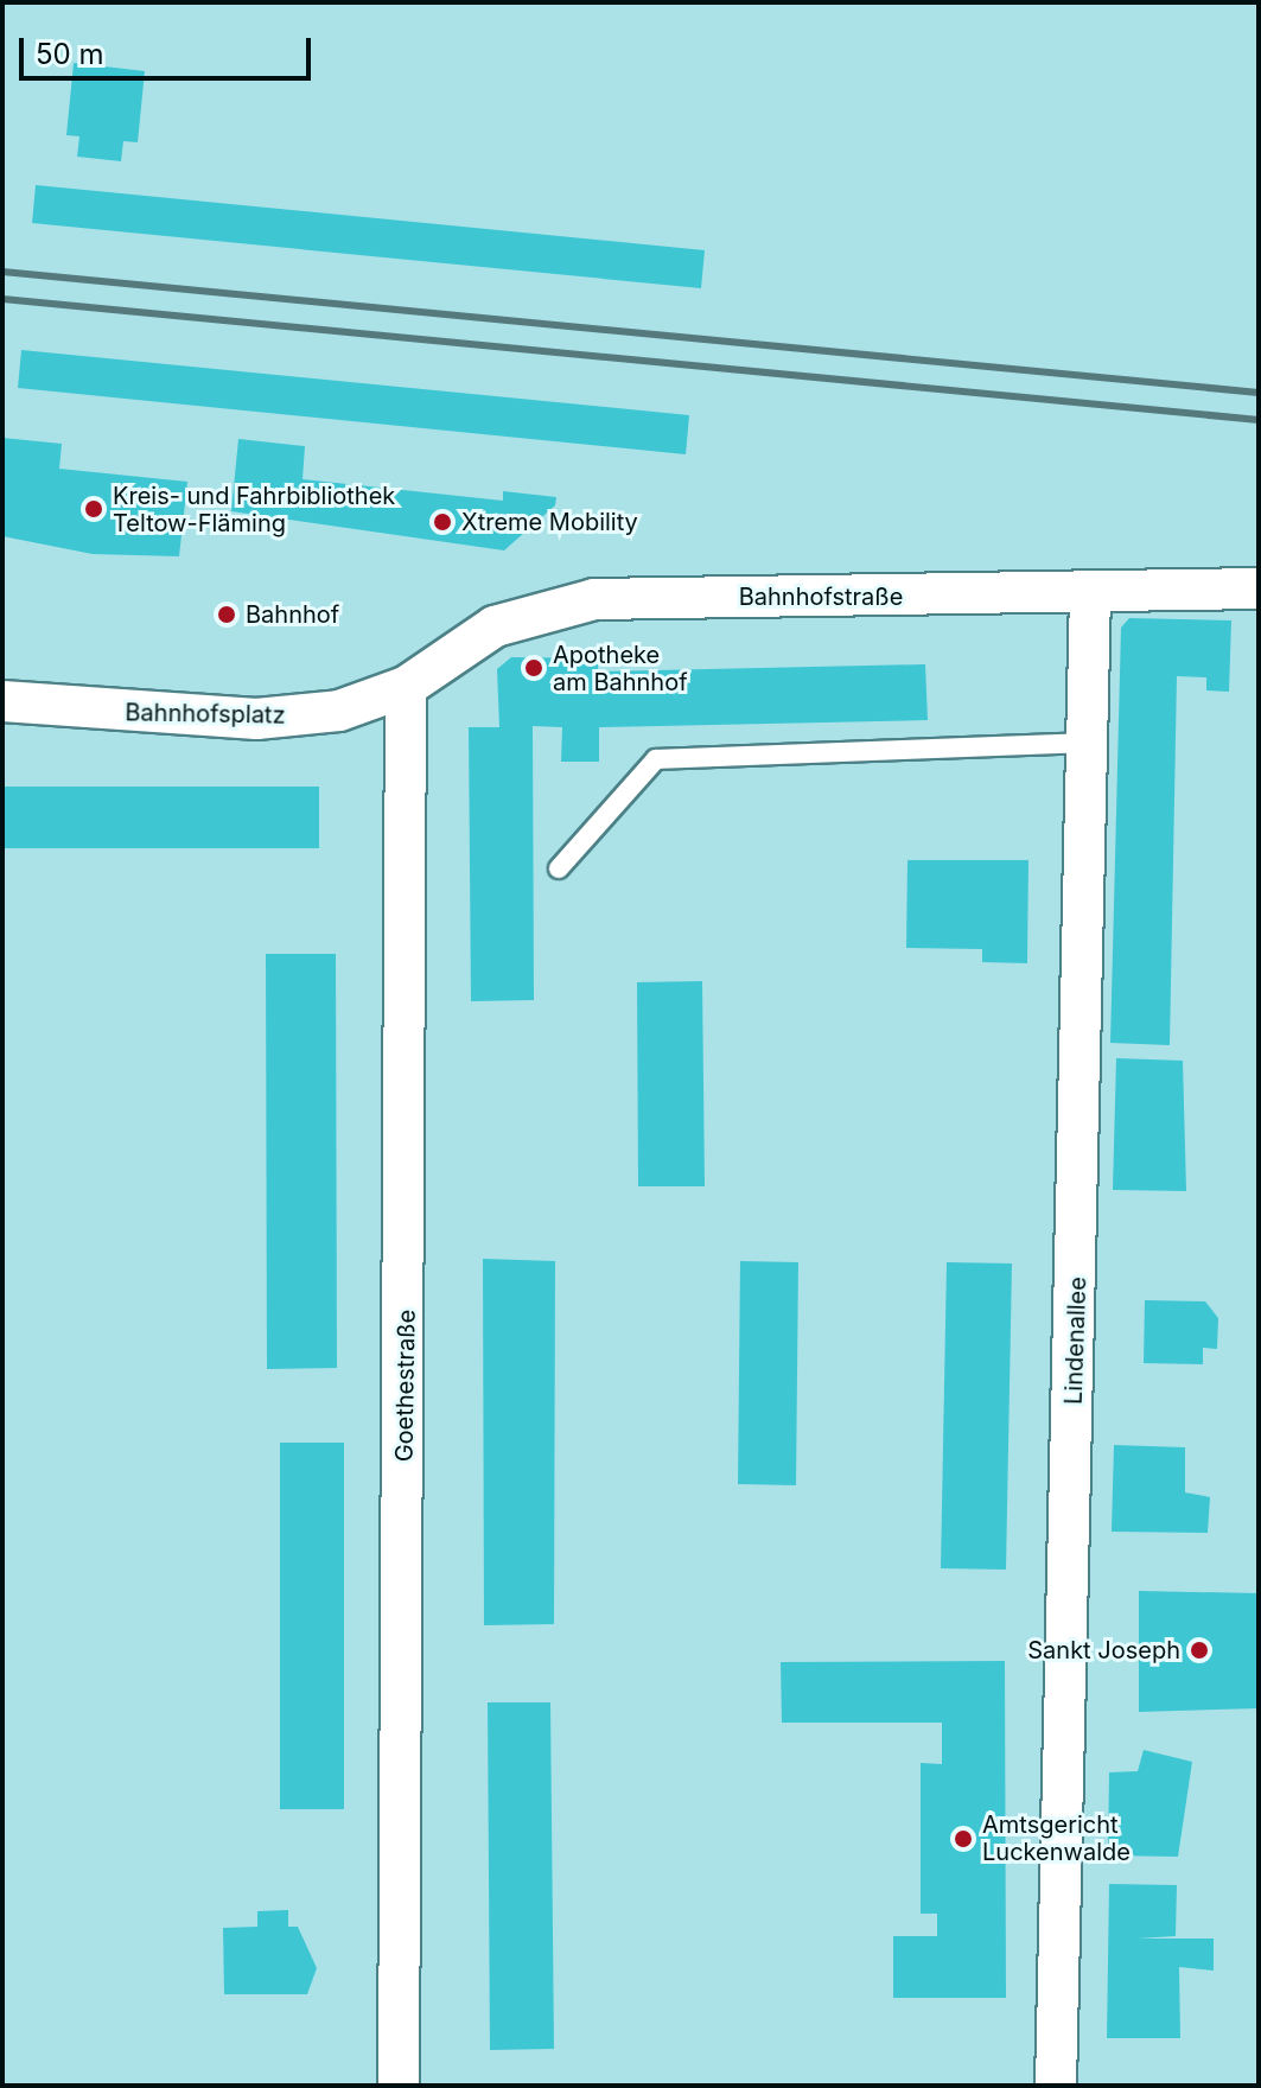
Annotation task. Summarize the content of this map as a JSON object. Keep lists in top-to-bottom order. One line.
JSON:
{"streets":{"street":["Bahnhofstraße","Bahnhofsplatz","Lindenallee","Goethestraße"]},"crossings":[["Bahnhofstraße","Bahnhofsplatz"],["Bahnhofstraße","Lindenallee"],["Bahnhofstraße","Goethestraße"],["Bahnhofsplatz","Goethestraße"]],"places":["Kreis- und Fahrbibliothek Teltow-Fläming","Xtreme Mobility","Bahnhof","Apotheke am Bahnhof","Sankt Joseph","Amtsgericht Luckenwalde"],"scale_bar":"50 m"}
